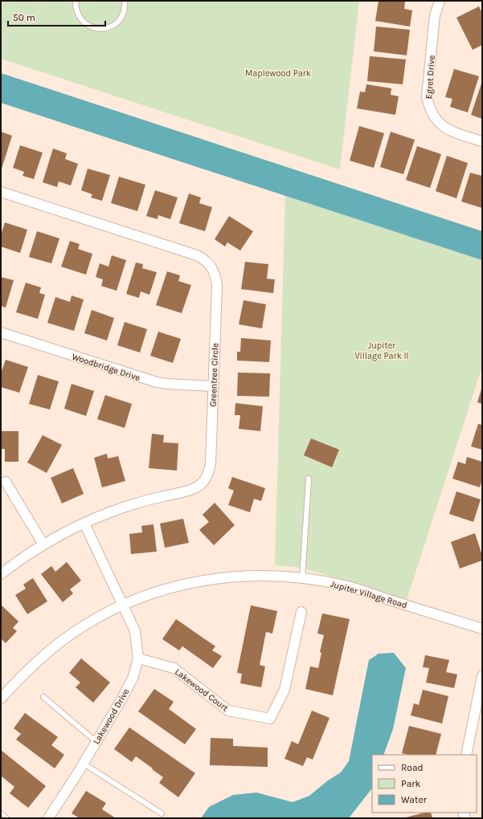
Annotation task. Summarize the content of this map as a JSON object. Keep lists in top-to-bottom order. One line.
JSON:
{"streets":{"street":["Egret Drive","Woodbridge Drive","Greentree Circle","Jupiter Village Road","Lakewood Court","Lakewood Drive"]},"crossings":[["Woodbridge Drive","Greentree Circle"],["Greentree Circle","Lakewood Drive"],["Jupiter Village Road","Lakewood Drive"],["Lakewood Court","Lakewood Drive"]],"parks":["Maplewood Park","Jupiter Village Park II"],"legend":["Road","Park","Water"],"scale_bar":"50 m"}
